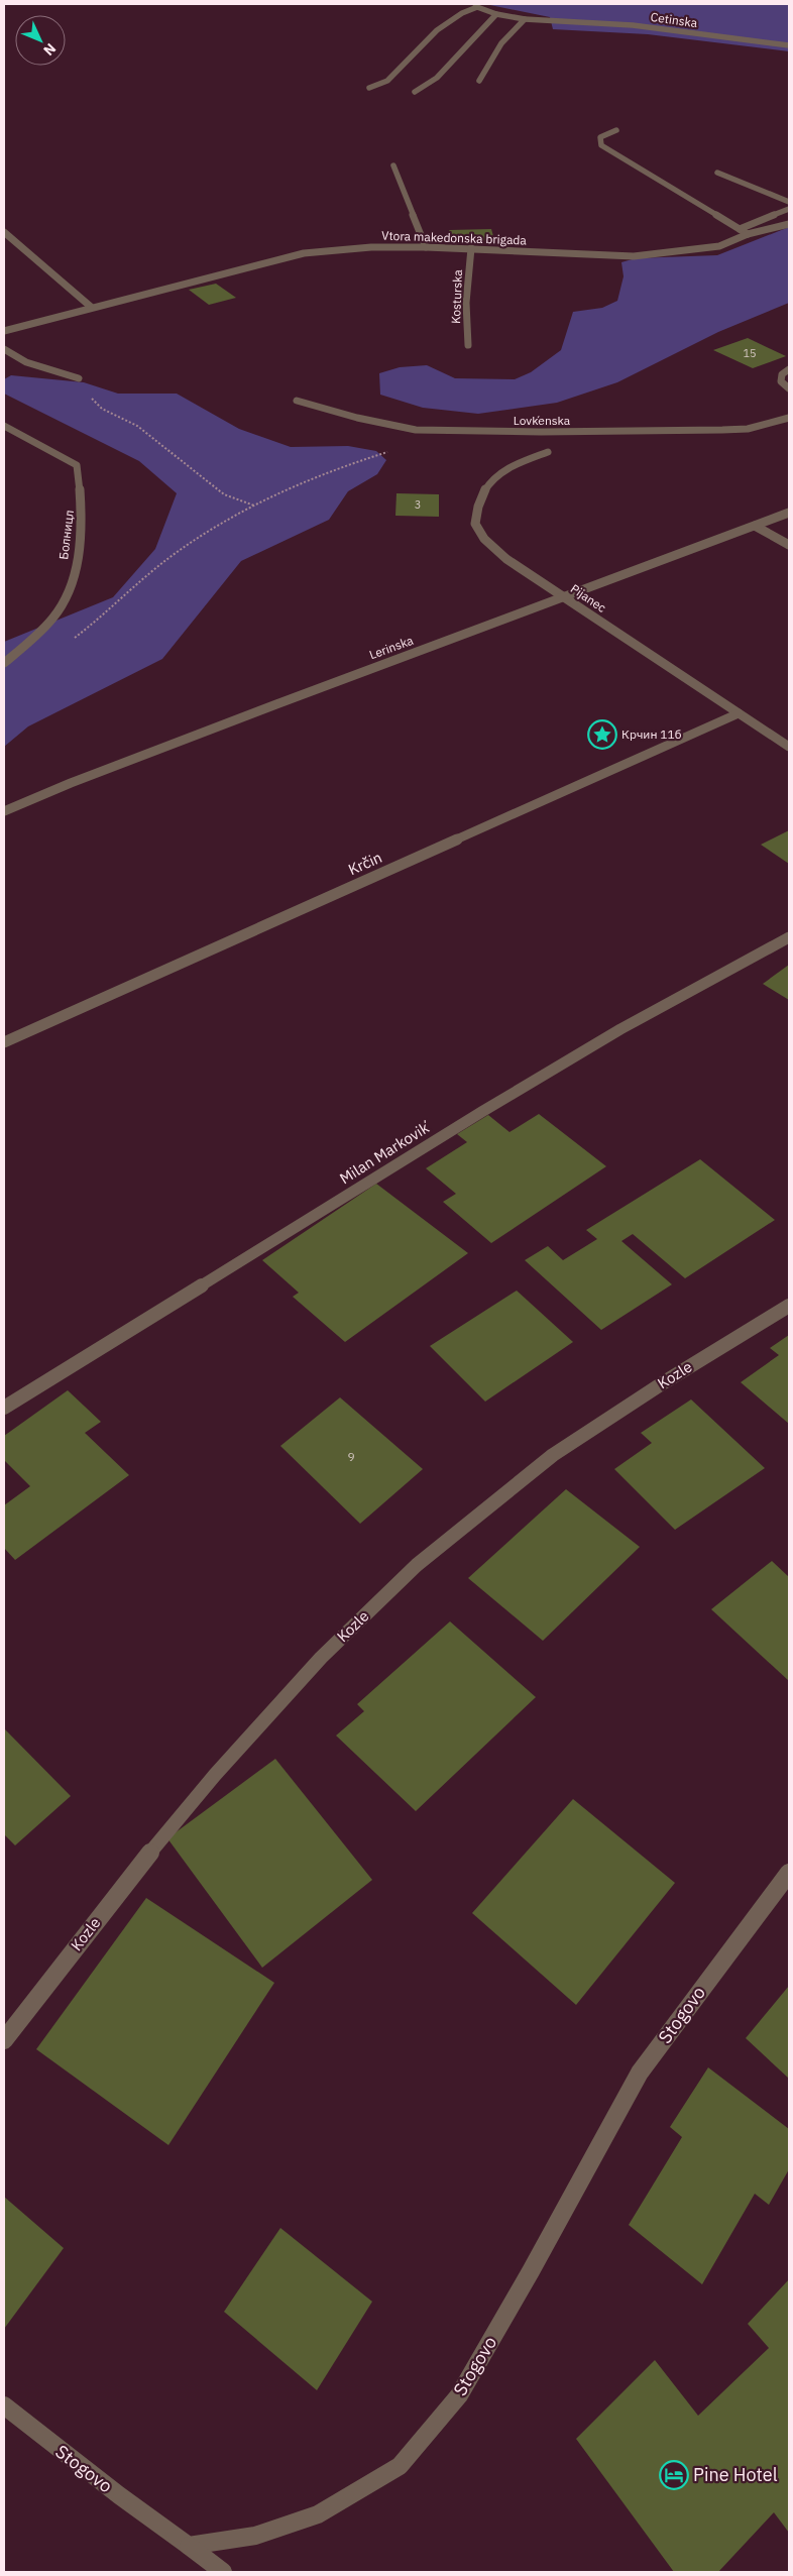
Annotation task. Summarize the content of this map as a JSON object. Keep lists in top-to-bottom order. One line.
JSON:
{"streets":{"street":["Cetinska","Vtora makedonska brigada","Kosturska","Lovḱenska","Болницл","Pijanec","Lerinska","Krčin","Milan Markoviḱ","Kozle","Stogovo"]},"crossings":[["Vtora makedonska brigada","Kosturska"],["Pijanec","Lerinska"],["Pijanec","Krčin"]],"places":{"place":["Крчин 11б"],"hotel":["Pine Hotel"]},"house_numbers":["15","3","9"],"north":"bottom right"}
